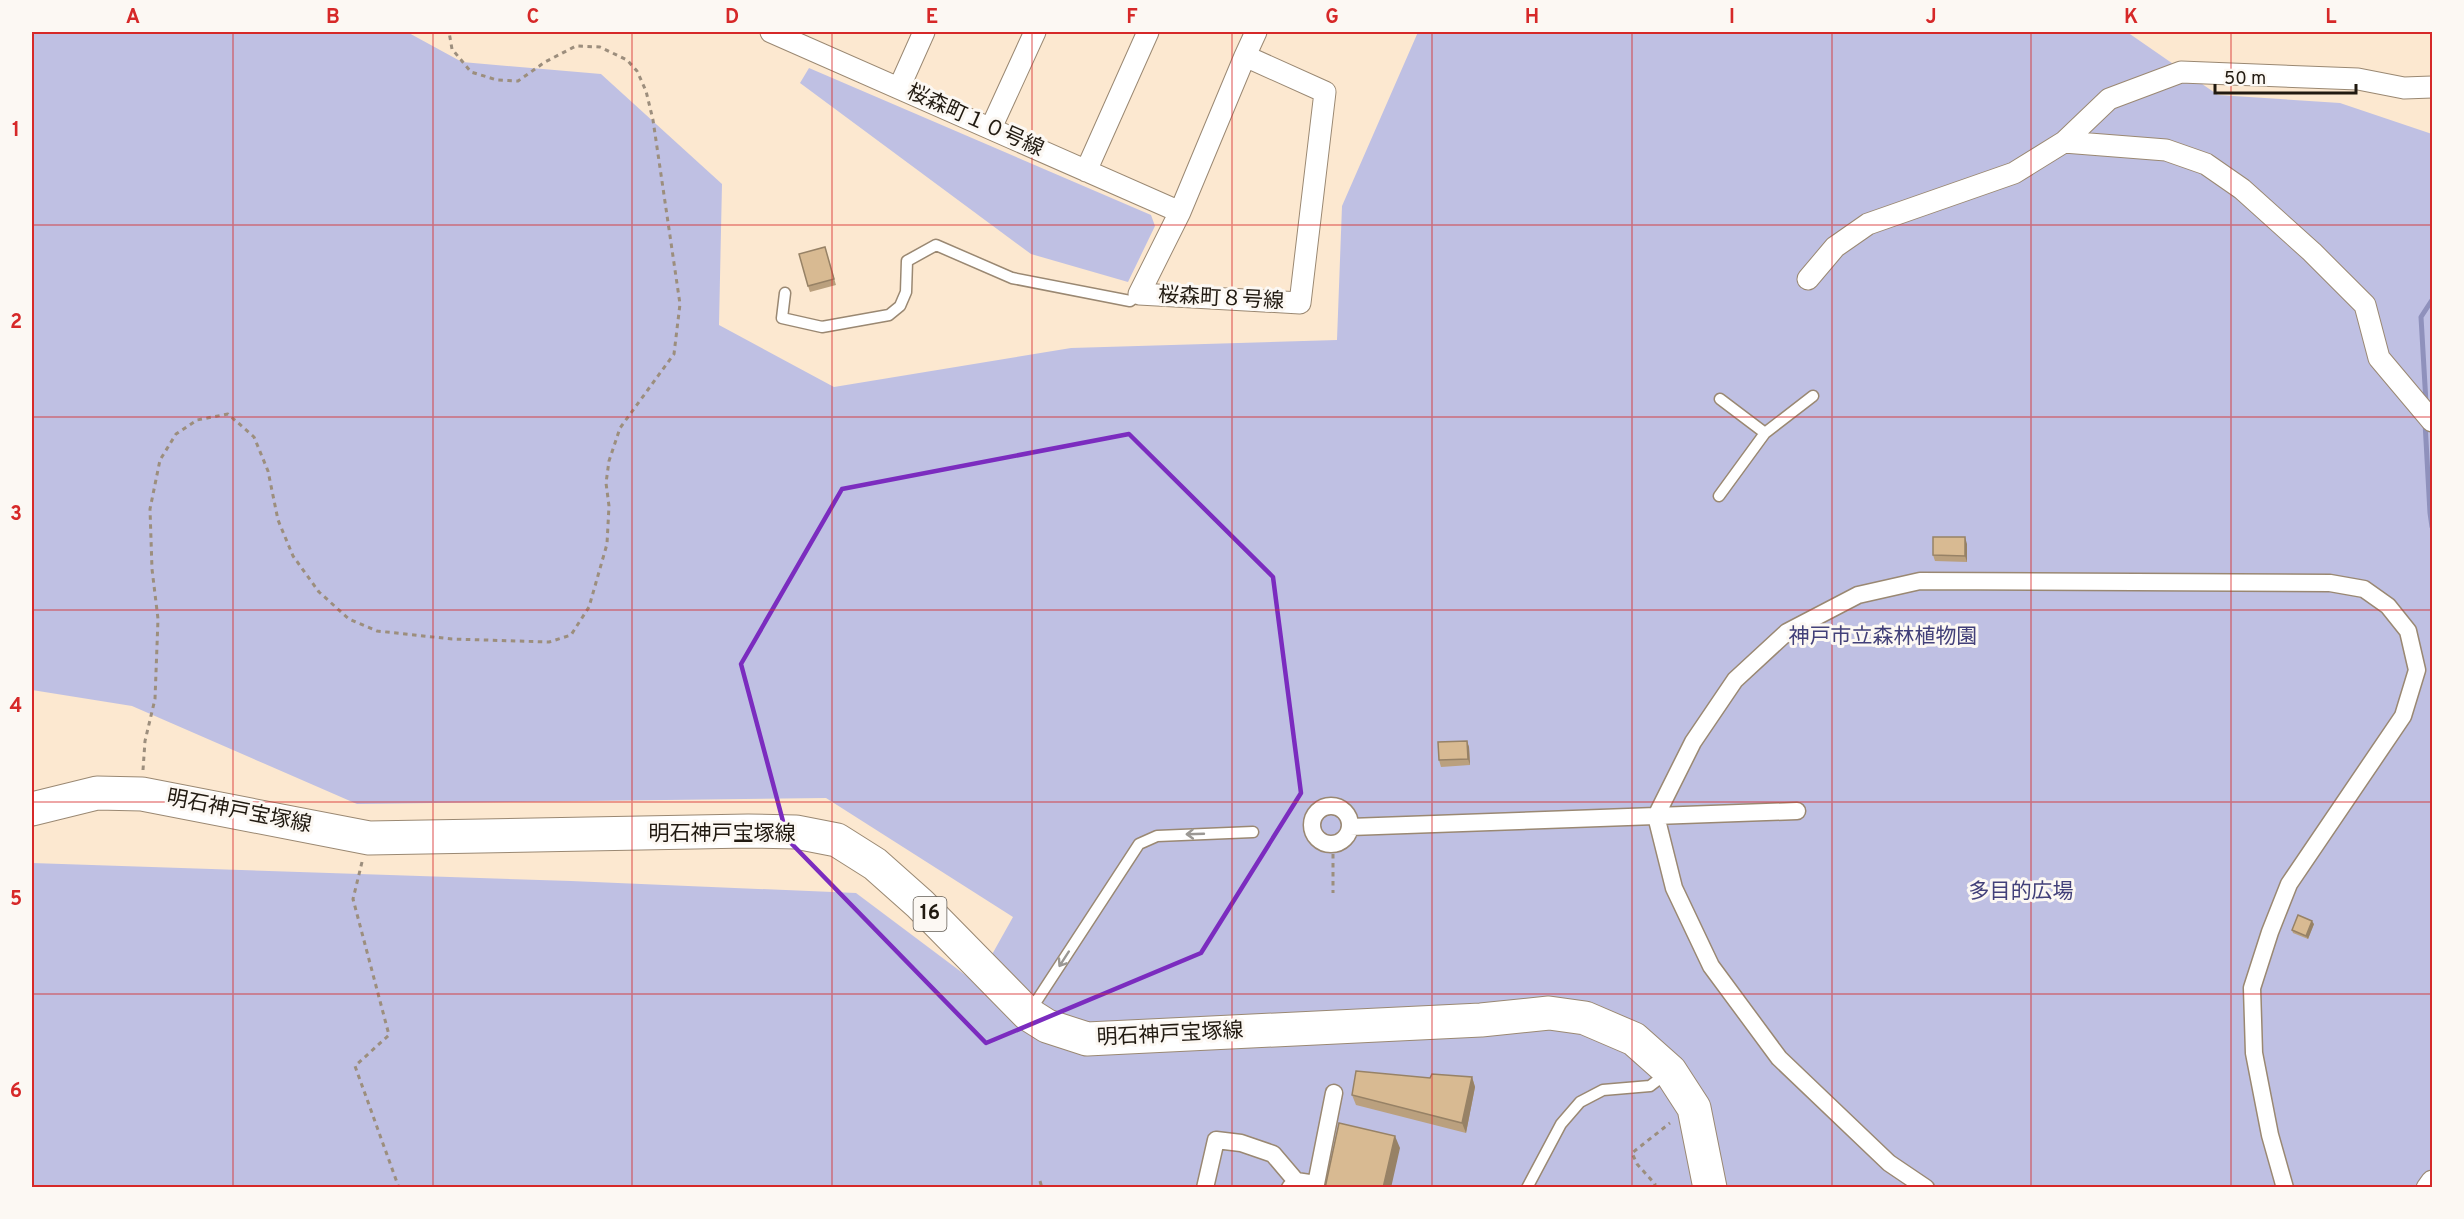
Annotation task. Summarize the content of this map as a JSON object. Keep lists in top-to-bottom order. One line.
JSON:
{"streets":{"main road":["明石神戸宝塚線","16"],"street":["桜森町１０号線","桜森町８号線"]},"crossings":[["桜森町１０号線","桜森町８号線"]],"parks":["神戸市立森林植物園","多目的広場"],"scale_bar":"50 m","grid":{"columns":["A","B","C","D","E","F","G","H","I","J","K","L"],"rows":["1","2","3","4","5","6"]}}
